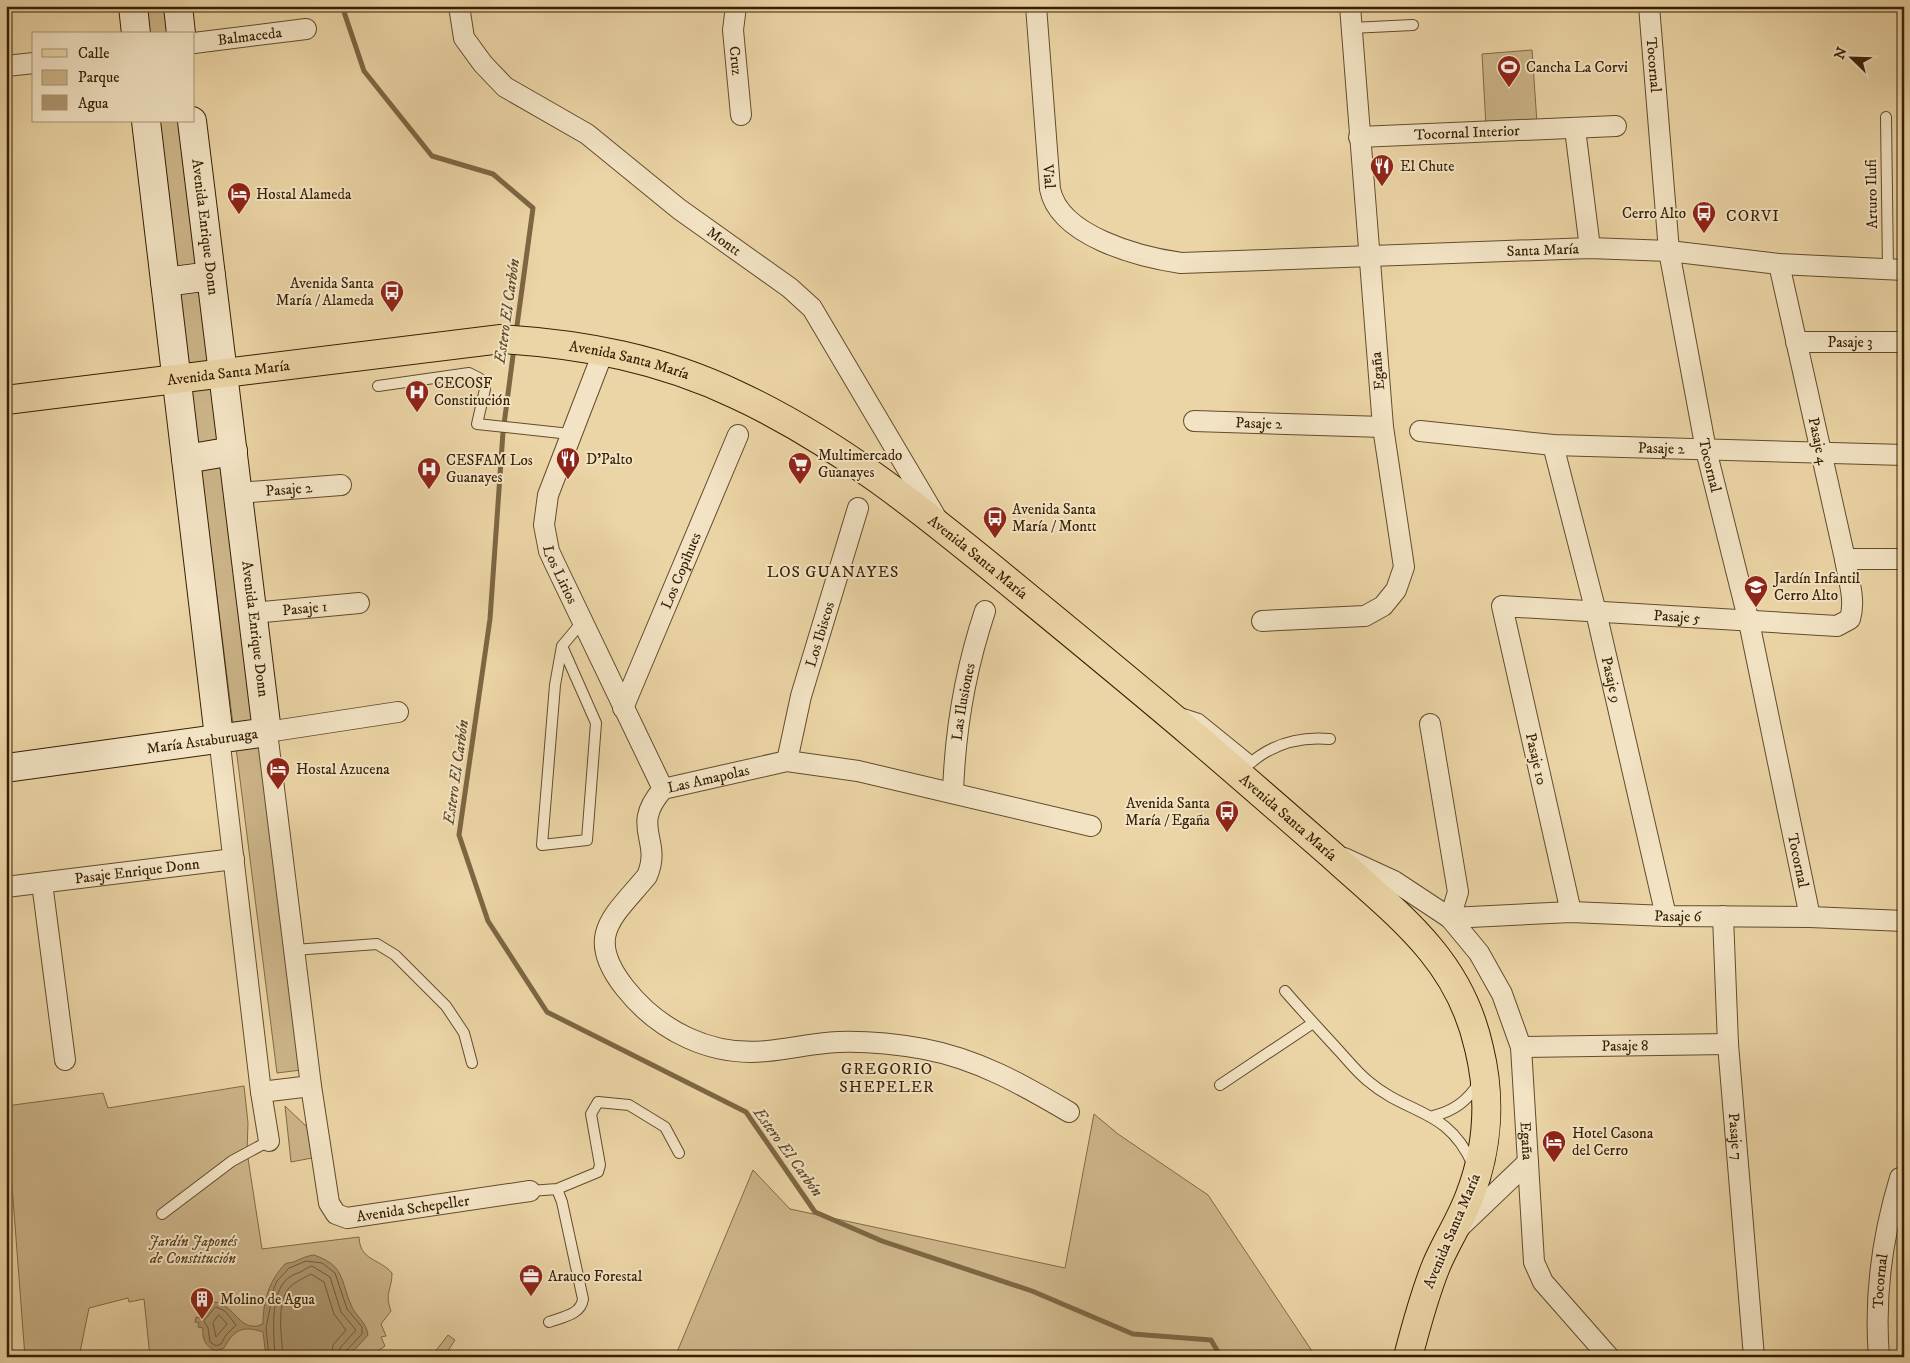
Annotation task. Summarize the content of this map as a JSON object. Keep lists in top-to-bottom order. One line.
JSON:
{"streets":{"main road":["Avenida Santa María"],"street":["Balmaceda","Cruz","Tocornal","Tocornal Interior","Vial","Avenida Enrique Donn","Montt","Santa María","Pasaje 3","Egaña","Pasaje 2","Pasaje 4","Los Copihues","Los Lirios","Pasaje 1","Pasaje 5","Los Ibiscos","Pasaje 9","Las Ilusiones","María Astaburuaga","Pasaje 10","Las Amapolas","Pasaje Enrique Donn","Pasaje 6","Pasaje 8","Pasaje 7","Avenida Schepeller"],"lane":["Arturo Ilufi"]},"crossings":[["Tocornal","Santa María"],["Tocornal","Pasaje 2"],["Tocornal","Pasaje 5"],["Tocornal","Pasaje 6"],["Tocornal Interior","Egaña"],["Vial","Santa María"],["Arturo Ilufi","Santa María"],["Avenida Enrique Donn","Avenida Santa María"],["Avenida Enrique Donn","Pasaje 2"],["Avenida Enrique Donn","Pasaje 1"],["Avenida Enrique Donn","María Astaburuaga"],["Avenida Enrique Donn","Avenida Schepeller"],["Montt","Avenida Santa María"],["Santa María","Egaña"],["Santa María","Pasaje 4"],["Pasaje 3","Pasaje 4"],["Avenida Santa María","Egaña"],["Avenida Santa María","Los Lirios"],["Egaña","Pasaje 2"],["Egaña","Pasaje 6"],["Egaña","Pasaje 8"],["Pasaje 2","Pasaje 4"],["Pasaje 2","Pasaje 9"],["Pasaje 4","Pasaje 5"],["Los Copihues","Los Lirios"],["Los Lirios","Las Amapolas"],["Pasaje 5","Pasaje 9"],["Pasaje 5","Pasaje 10"],["Los Ibiscos","Las Amapolas"],["Pasaje 9","Pasaje 6"],["Las Ilusiones","Las Amapolas"],["Pasaje 10","Pasaje 6"],["Pasaje 6","Pasaje 7"],["Pasaje 8","Pasaje 7"]],"districts":["CORVI","LOS GUANAYES","GREGORIO SHEPELER"],"water":["Estero El Carbón"],"parks":["Jardín Japonés de Constitución"],"places":{"sports":["Cancha La Corvi"],"restaurant":["El Chute","D'Palto"],"hotel":["Hostal Alameda","Hostal Azucena","Hotel Casona del Cerro"],"bus stop":["Cerro Alto","Avenida Santa María / Alameda","Avenida Santa María / Montt","Avenida Santa María / Egaña"],"hospital":["CECOSF Constitución","CESFAM Los Guanayes"],"supermarket":["Multimercado Guanayes"],"school or university":["Jardín Infantil Cerro Alto"],"office":["Arauco Forestal"],"building":["Molino de Agua"]},"legend":["Calle","Parque","Agua"],"north":"top left"}
